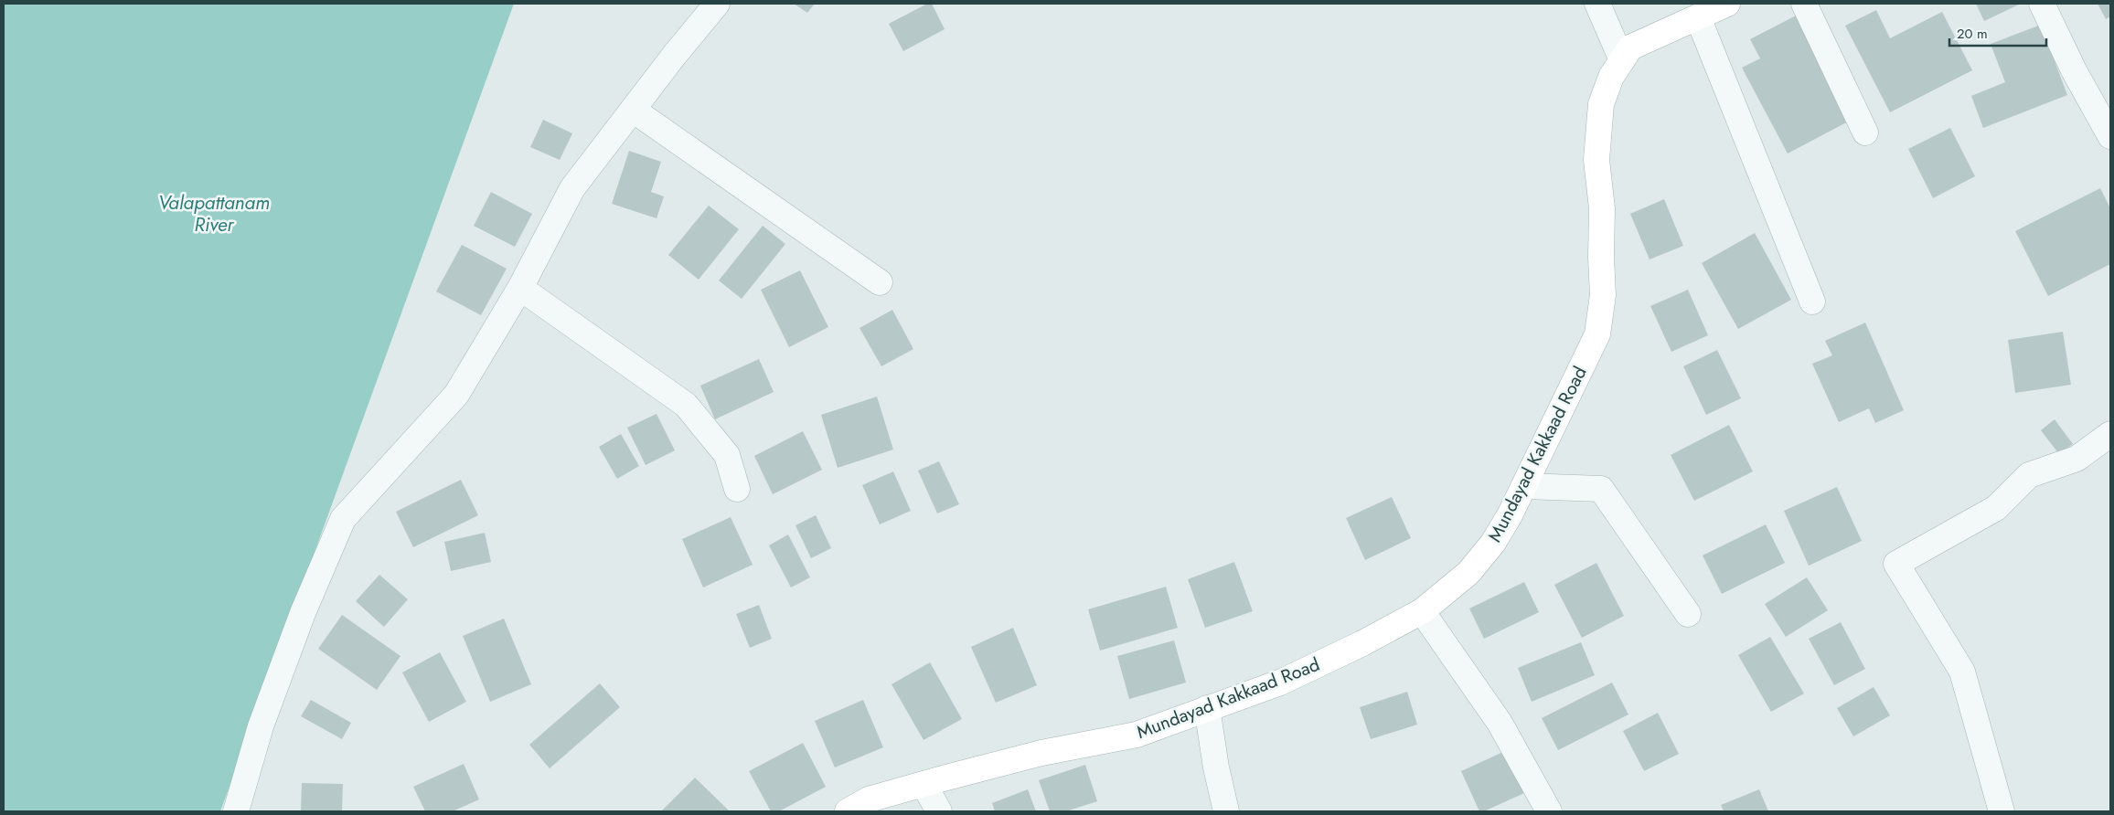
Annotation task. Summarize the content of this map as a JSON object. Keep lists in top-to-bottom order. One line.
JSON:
{"streets":{"main road":["Mundayad Kakkaad Road"]},"water":["Valapattanam River"],"scale_bar":"20 m"}
